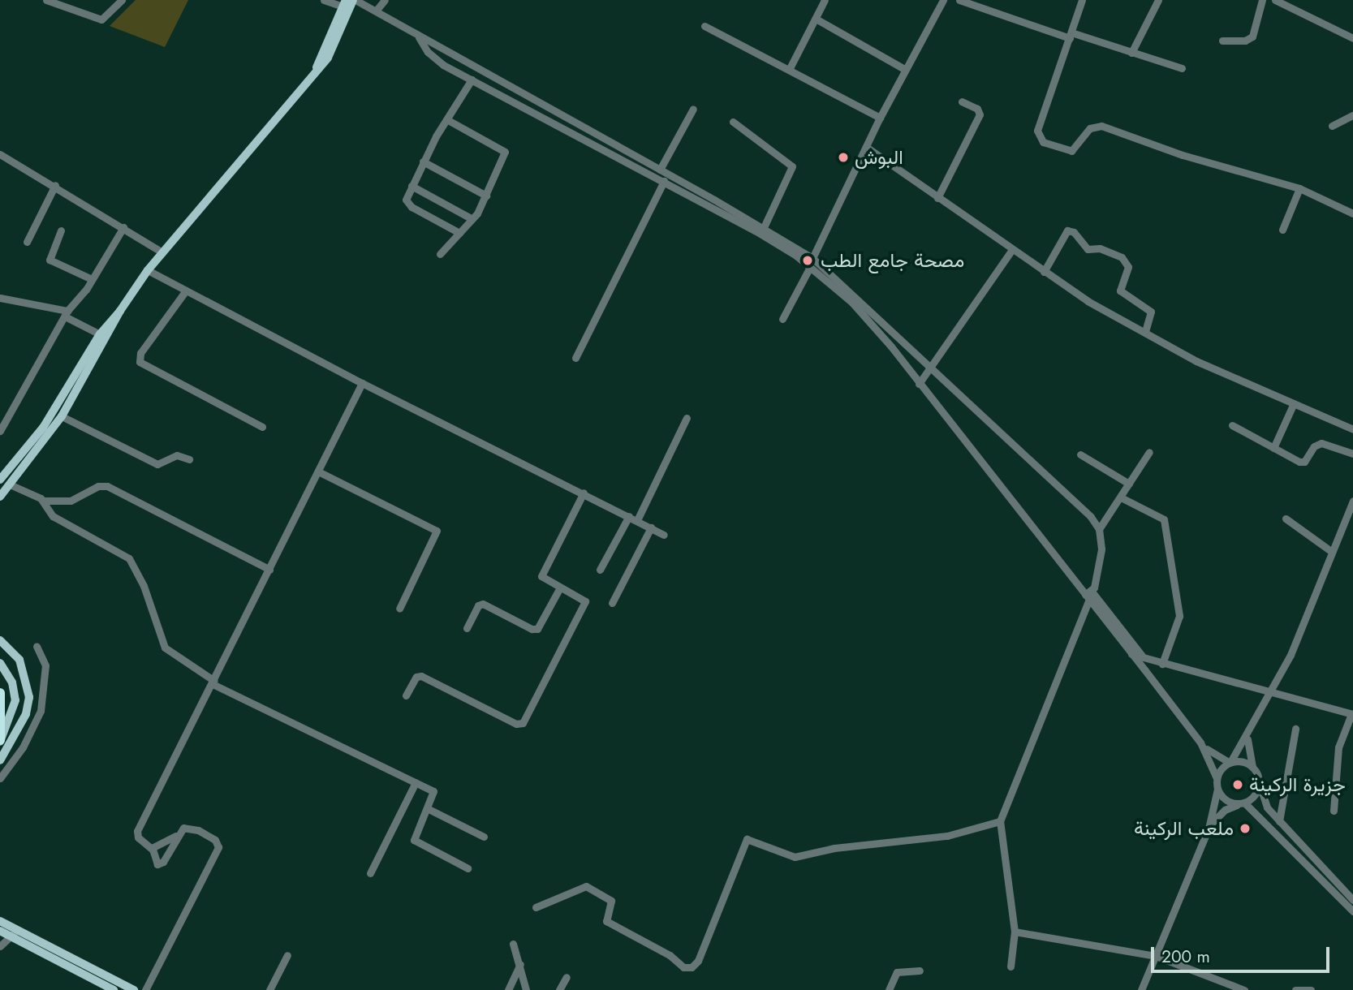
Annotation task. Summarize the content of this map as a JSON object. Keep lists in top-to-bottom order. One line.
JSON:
{"places":["البوش","مصحة جامع الطب","جزيرة الركينة","ملعب الركينة"],"scale_bar":"200 m"}
